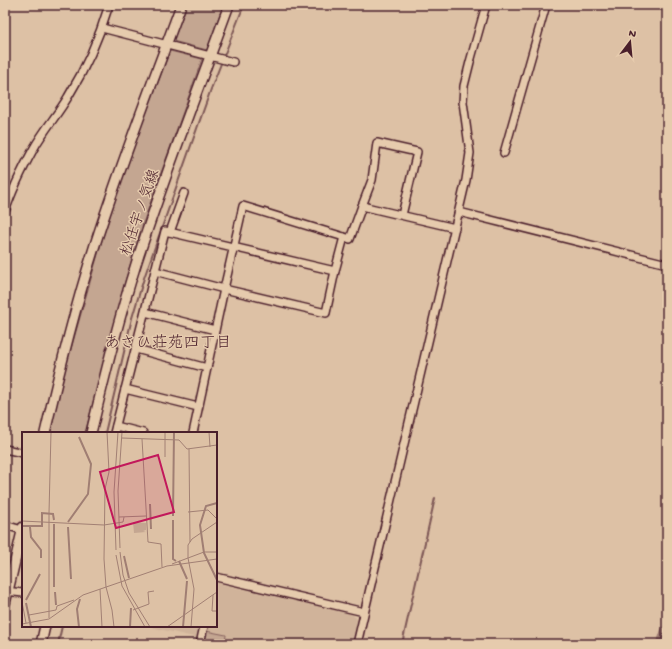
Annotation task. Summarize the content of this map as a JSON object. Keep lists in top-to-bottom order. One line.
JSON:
{"streets":{"main road":["松任宇ノ気線"]},"districts":["あさひ荘苑四丁目"],"north":"top"}
